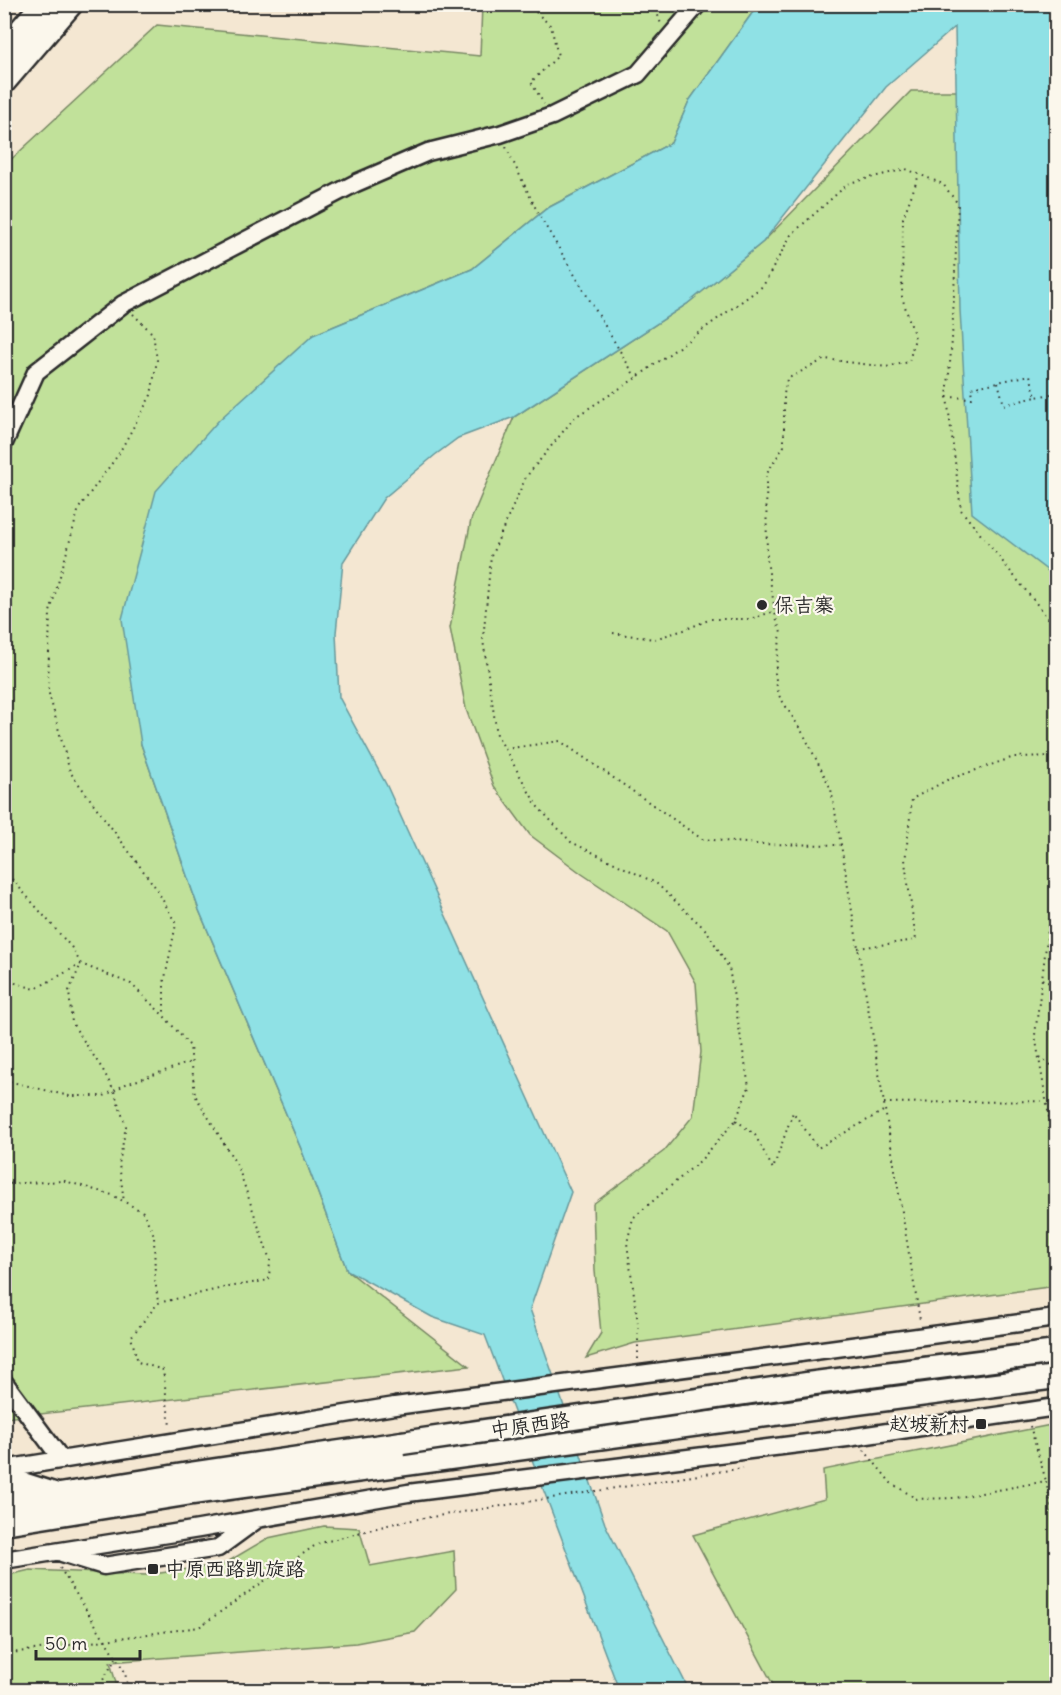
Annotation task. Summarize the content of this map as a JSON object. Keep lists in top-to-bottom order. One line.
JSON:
{"streets":{"main road":["中原西路"]},"places":{"other":["保吉寨"],"transit":["赵坡新村","中原西路凯旋路"]},"scale_bar":"50 m"}
